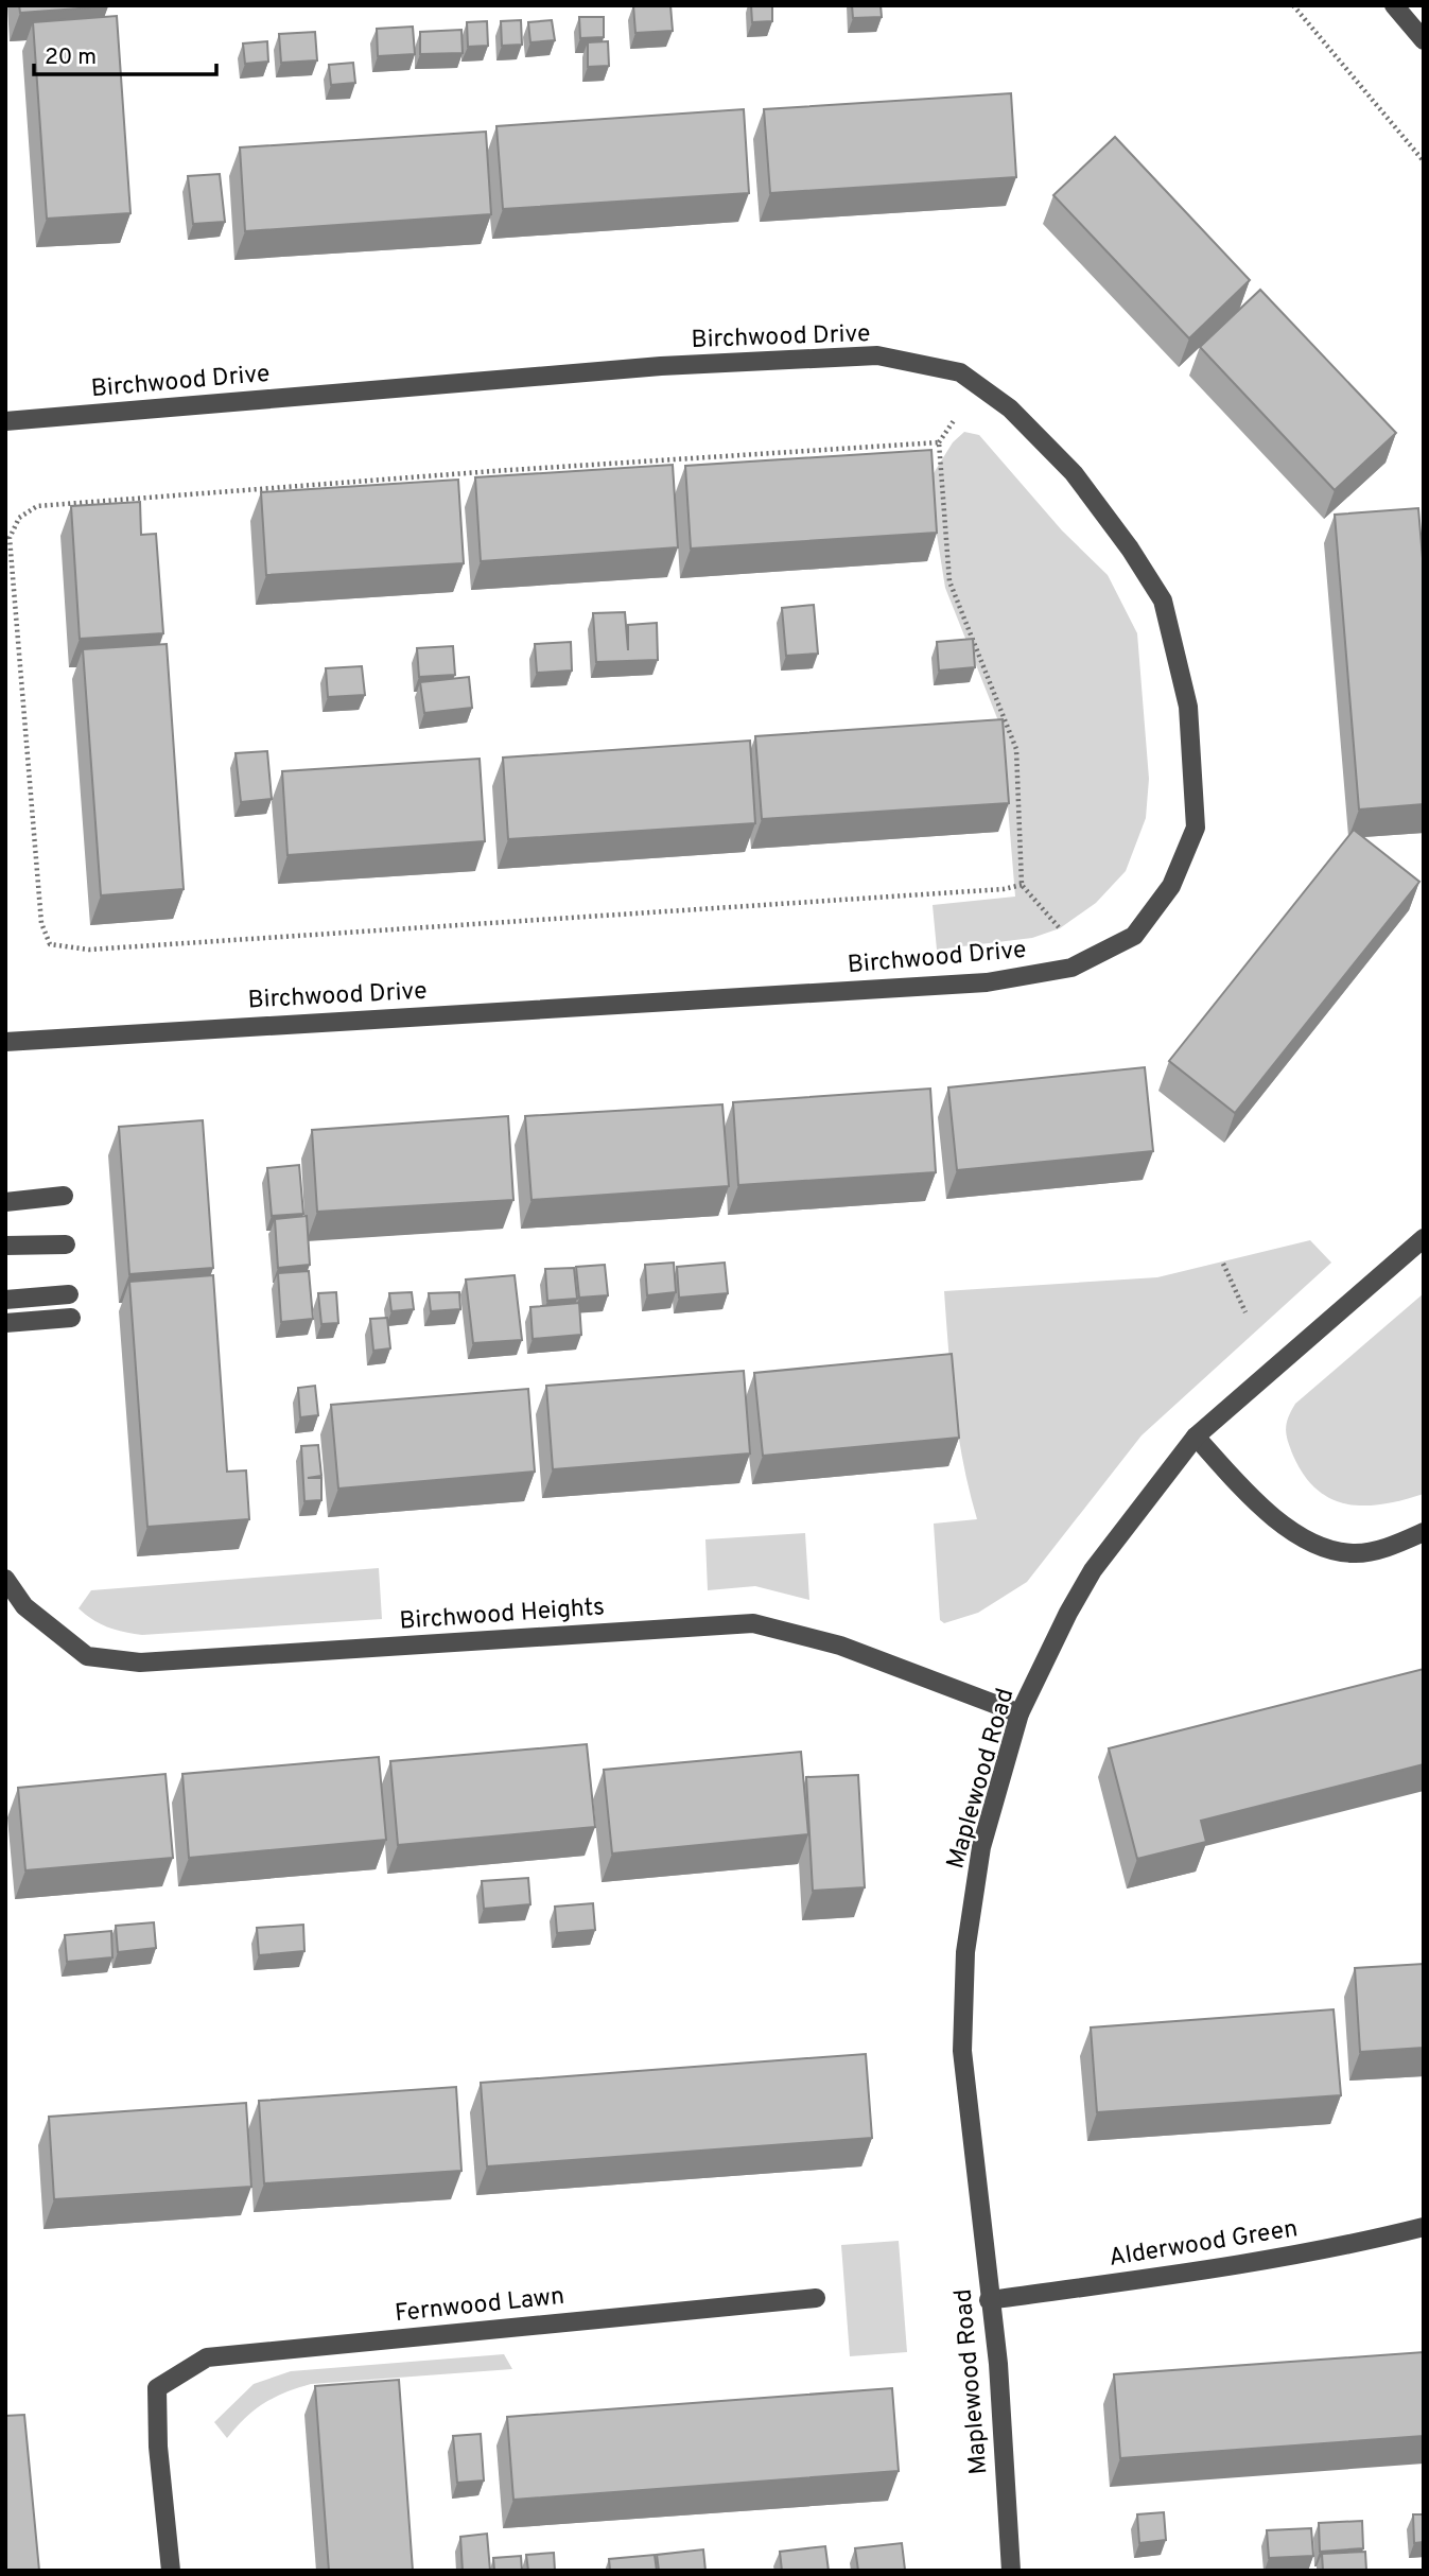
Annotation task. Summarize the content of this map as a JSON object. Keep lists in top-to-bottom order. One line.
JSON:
{"streets":{"street":["Birchwood Drive","Birchwood Heights","Maplewood Road","Alderwood Green","Fernwood Lawn"]},"crossings":[["Birchwood Heights","Maplewood Road"],["Maplewood Road","Alderwood Green"]],"scale_bar":"20 m"}
